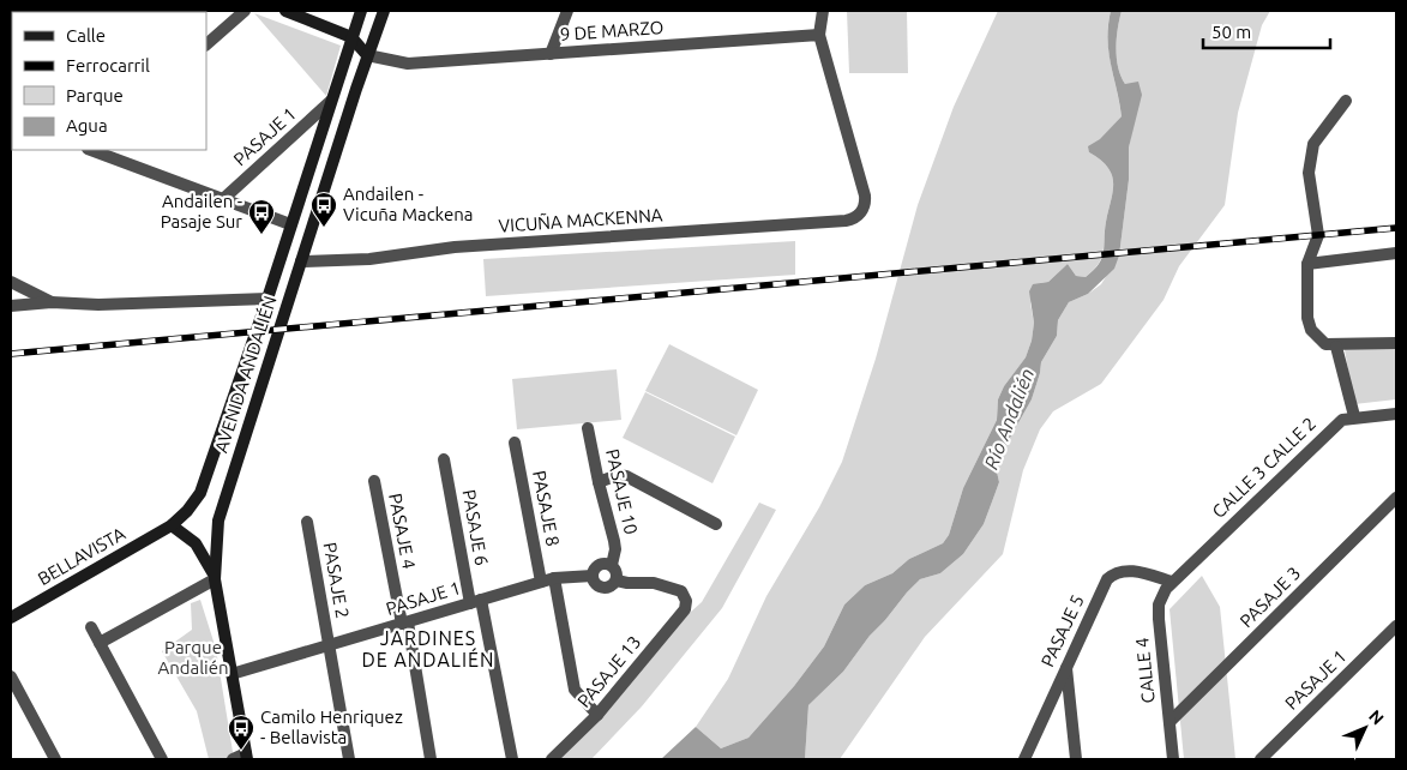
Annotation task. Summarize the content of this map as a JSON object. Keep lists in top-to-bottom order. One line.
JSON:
{"streets":{"main road":["AVENIDA ANDALIÉN","BELLAVISTA"],"street":["9 DE MARZO","PASAJE 1","VICUÑA MACKENNA","CALLE 3 CALLE 2","PASAJE 10","PASAJE 8","PASAJE 6","PASAJE 4","PASAJE 2","PASAJE 3","PASAJE 5","CALLE 4","PASAJE 13"]},"crossings":[["9 DE MARZO","VICUÑA MACKENNA"],["9 DE MARZO","AVENIDA ANDALIÉN"],["PASAJE 1","AVENIDA ANDALIÉN"],["PASAJE 1","PASAJE 10"],["PASAJE 1","PASAJE 8"],["PASAJE 1","PASAJE 6"],["PASAJE 1","PASAJE 4"],["PASAJE 1","PASAJE 2"],["PASAJE 1","PASAJE 13"],["VICUÑA MACKENNA","AVENIDA ANDALIÉN"],["AVENIDA ANDALIÉN","BELLAVISTA"],["CALLE 3 CALLE 2","PASAJE 5"],["CALLE 3 CALLE 2","CALLE 4"],["PASAJE 10","PASAJE 13"],["PASAJE 3","CALLE 4"],["PASAJE 5","CALLE 4"]],"districts":["JARDINES DE ANDALIÉN"],"water":["Río Andalién"],"parks":["Parque Andalién"],"places":{"bus stop":["Andailen - Vicuña Mackena","Andailen - Pasaje Sur","Camilo Henriquez - Bellavista"]},"legend":["Calle","Ferrocarril","Parque","Agua"],"scale_bar":"50 m","north":"top right"}
